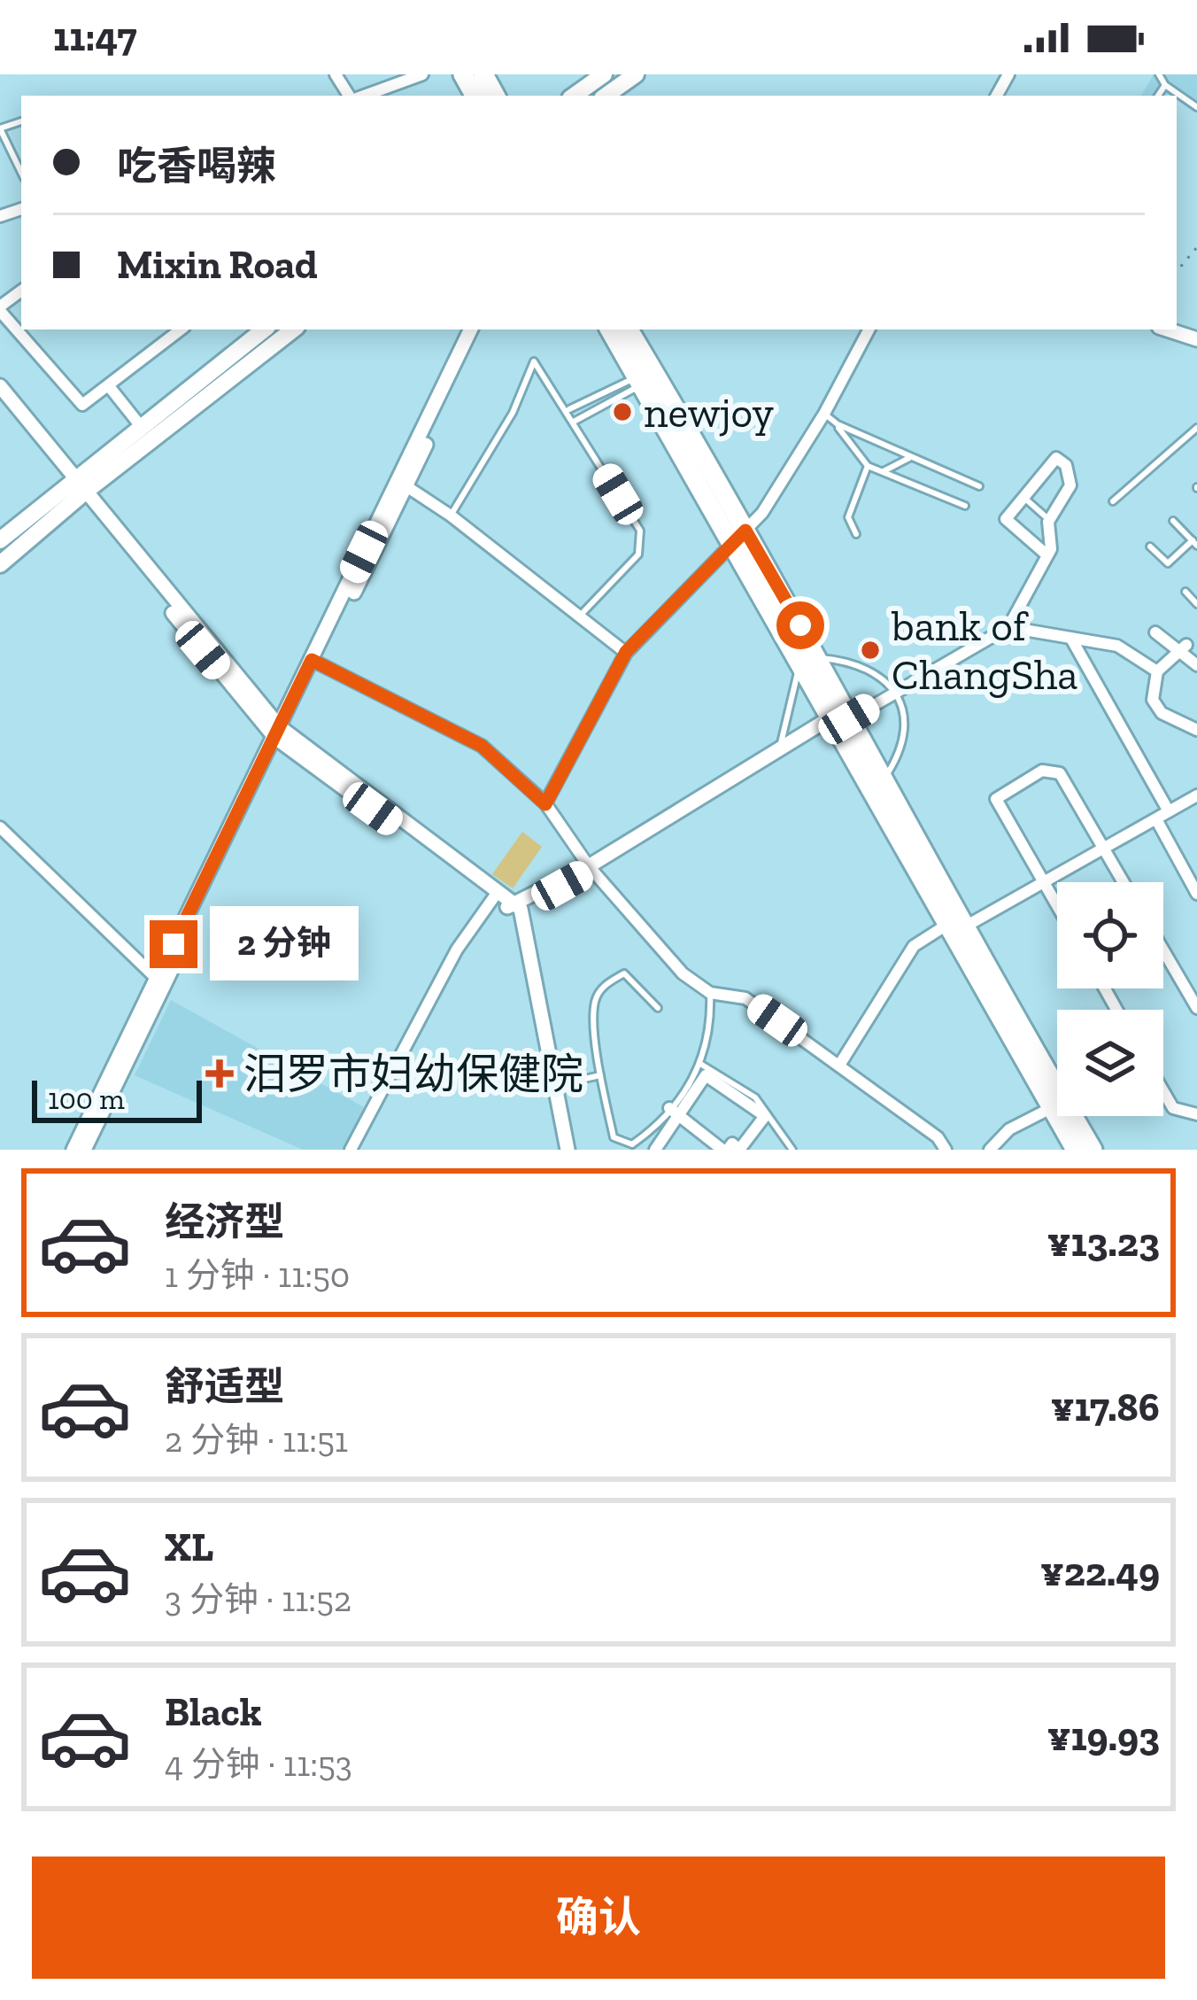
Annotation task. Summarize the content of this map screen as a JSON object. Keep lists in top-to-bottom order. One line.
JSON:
{"places":{"other":["newjoy","bank of ChangSha"],"health":["汨罗市妇幼保健院"]},"scale_bar":"100 m","page":{"status":"11:47","banner":["吃香喝辣","Mixin Road"],"bubble":"2 分钟","scale":"100 m","list":[{"name":"经济型","note":"1 分钟 · 11:50","value":"¥13.23"},{"name":"舒适型","note":"2 分钟 · 11:51","value":"¥17.86"},{"name":"XL","note":"3 分钟 · 11:52","value":"¥22.49"},{"name":"Black","note":"4 分钟 · 11:53","value":"¥19.93"}],"buttons":"确认"}}
